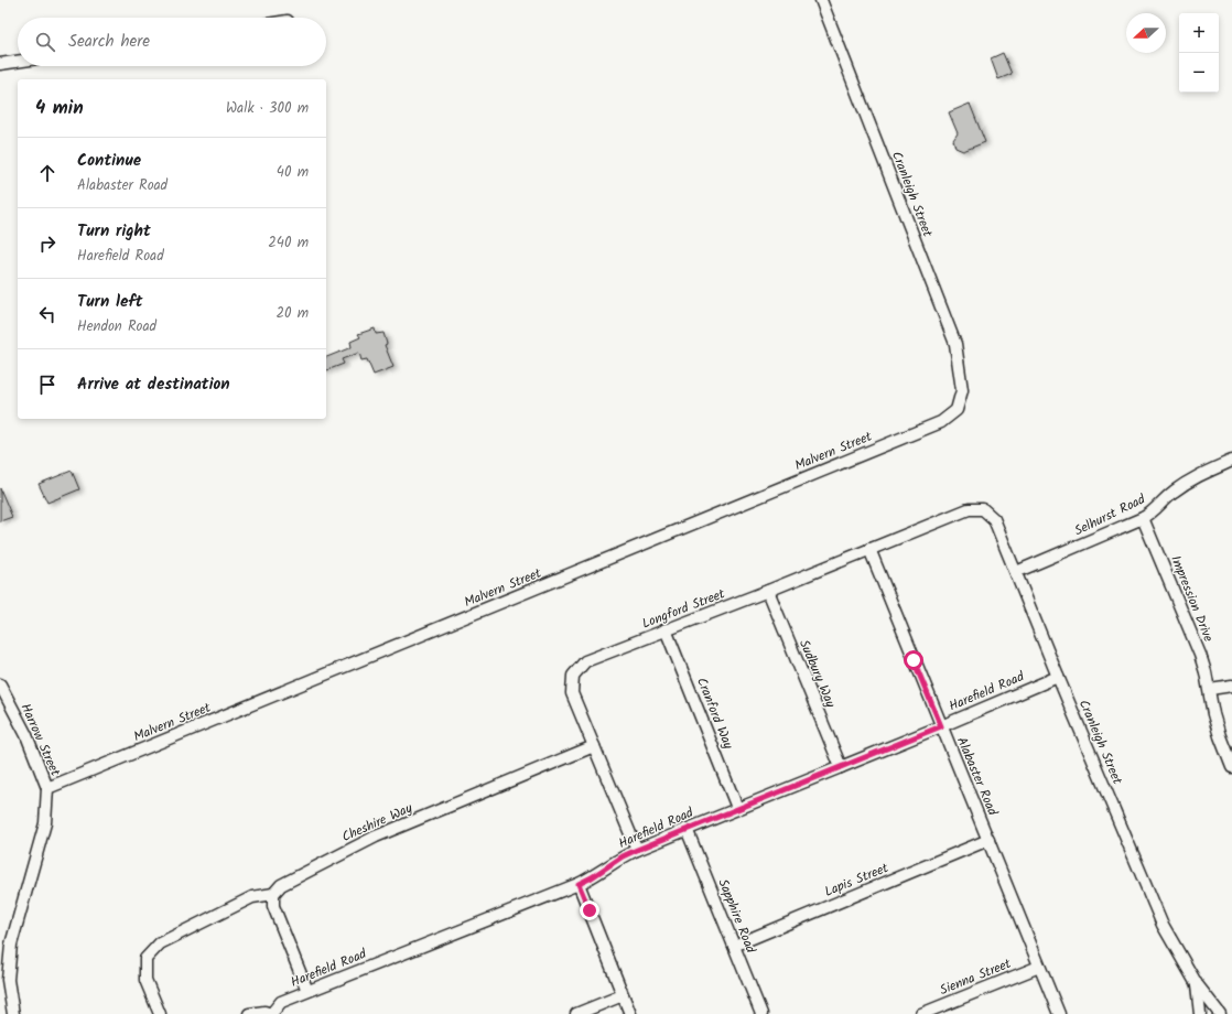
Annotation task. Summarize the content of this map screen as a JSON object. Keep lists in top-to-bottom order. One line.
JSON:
{"streets":{"street":["Cranleigh Street","Malvern Street","Selhurst Road","Impression Drive","Longford Street","Sudbury Way","Harefield Road","Cranford Way","Harrow Street","Alabaster Road","Cheshire Way","Lapis Street","Sapphire Road","Sienna Street"]},"crossings":[["Cranleigh Street","Malvern Street"],["Cranleigh Street","Selhurst Road"],["Cranleigh Street","Longford Street"],["Cranleigh Street","Harefield Road"],["Malvern Street","Harrow Street"],["Selhurst Road","Impression Drive"],["Longford Street","Sudbury Way"],["Longford Street","Harefield Road"],["Longford Street","Cranford Way"],["Longford Street","Alabaster Road"],["Longford Street","Cheshire Way"],["Sudbury Way","Harefield Road"],["Harefield Road","Cranford Way"],["Harefield Road","Alabaster Road"],["Harefield Road","Sapphire Road"],["Alabaster Road","Lapis Street"],["Alabaster Road","Sienna Street"],["Lapis Street","Sapphire Road"]],"north":"left","page":{"map_buttons":["+","−"],"search":"Search here","heading":["4 min","Walk · 300 m"],"list":[["Continue","Alabaster Road","40 m"],["Turn right","Harefield Road","240 m"],["Turn left","Hendon Road","20 m"],"Arrive at destination"]}}
